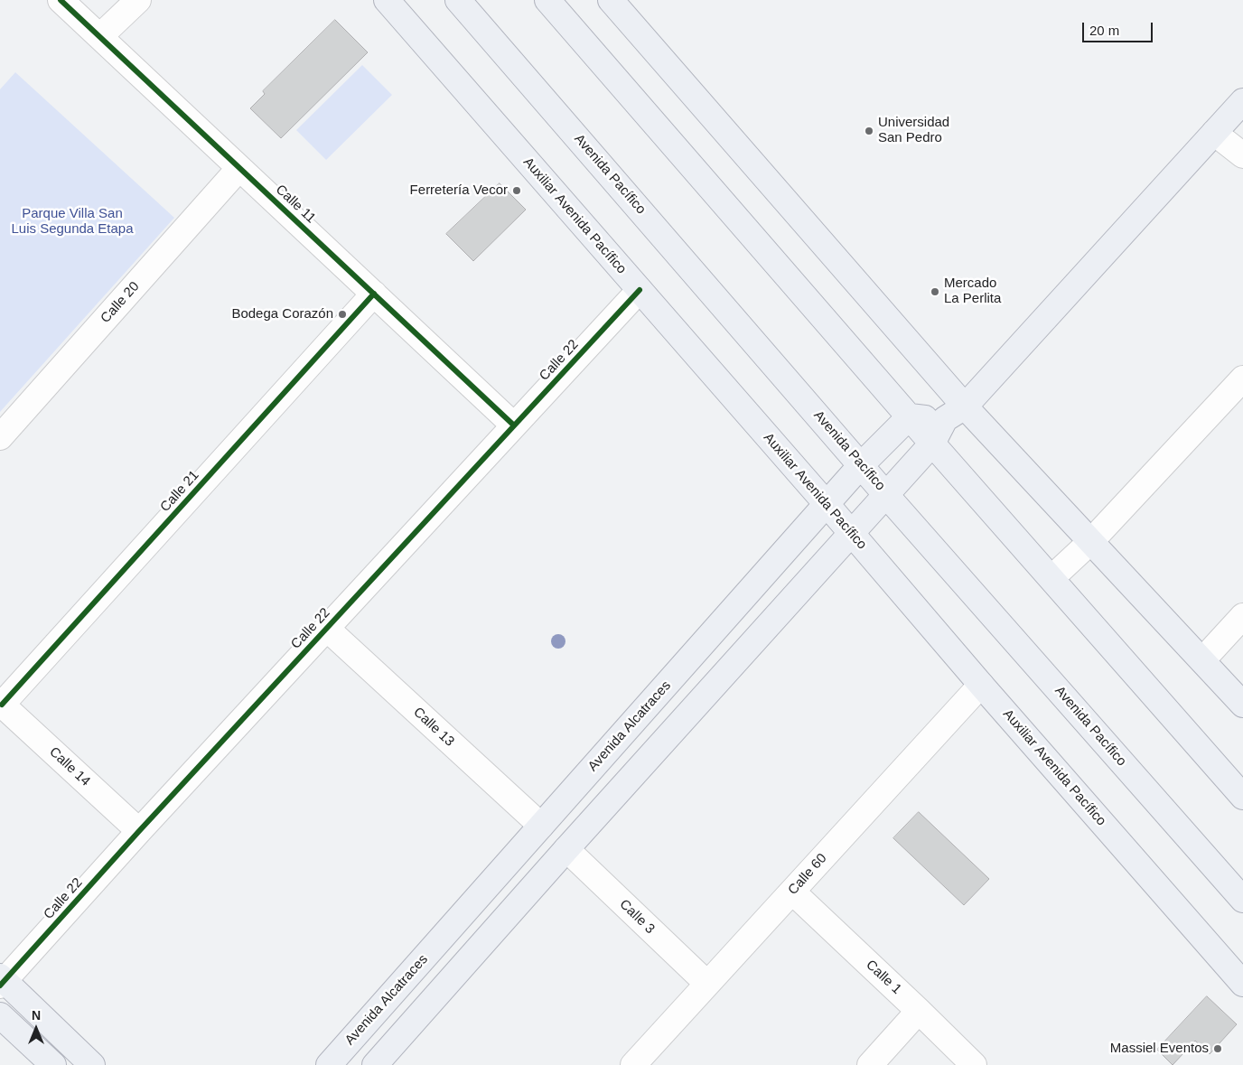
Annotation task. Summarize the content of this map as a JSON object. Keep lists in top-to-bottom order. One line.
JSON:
{"streets":{"main road":["Avenida Pacífico","Auxiliar Avenida Pacífico","Avenida Alcatraces"],"street":["Calle 11","Calle 20","Calle 22","Calle 21","Calle 13","Calle 14","Calle 60","Calle 3","Calle 1"]},"crossings":[["Avenida Pacífico","Avenida Alcatraces"],["Calle 11","Calle 20"],["Calle 11","Calle 22"],["Calle 11","Calle 21"],["Auxiliar Avenida Pacífico","Calle 22"],["Auxiliar Avenida Pacífico","Avenida Alcatraces"],["Auxiliar Avenida Pacífico","Calle 60"],["Calle 22","Calle 13"],["Calle 22","Calle 14"],["Calle 21","Calle 14"],["Avenida Alcatraces","Calle 13"],["Calle 60","Calle 3"],["Calle 60","Calle 1"]],"parks":["Parque Villa San Luis Segunda Etapa"],"places":["Universidad San Pedro","Ferretería Vecor","Mercado La Perlita","Bodega Corazón","Massiel Eventos"],"scale_bar":"20 m","north":"top"}
